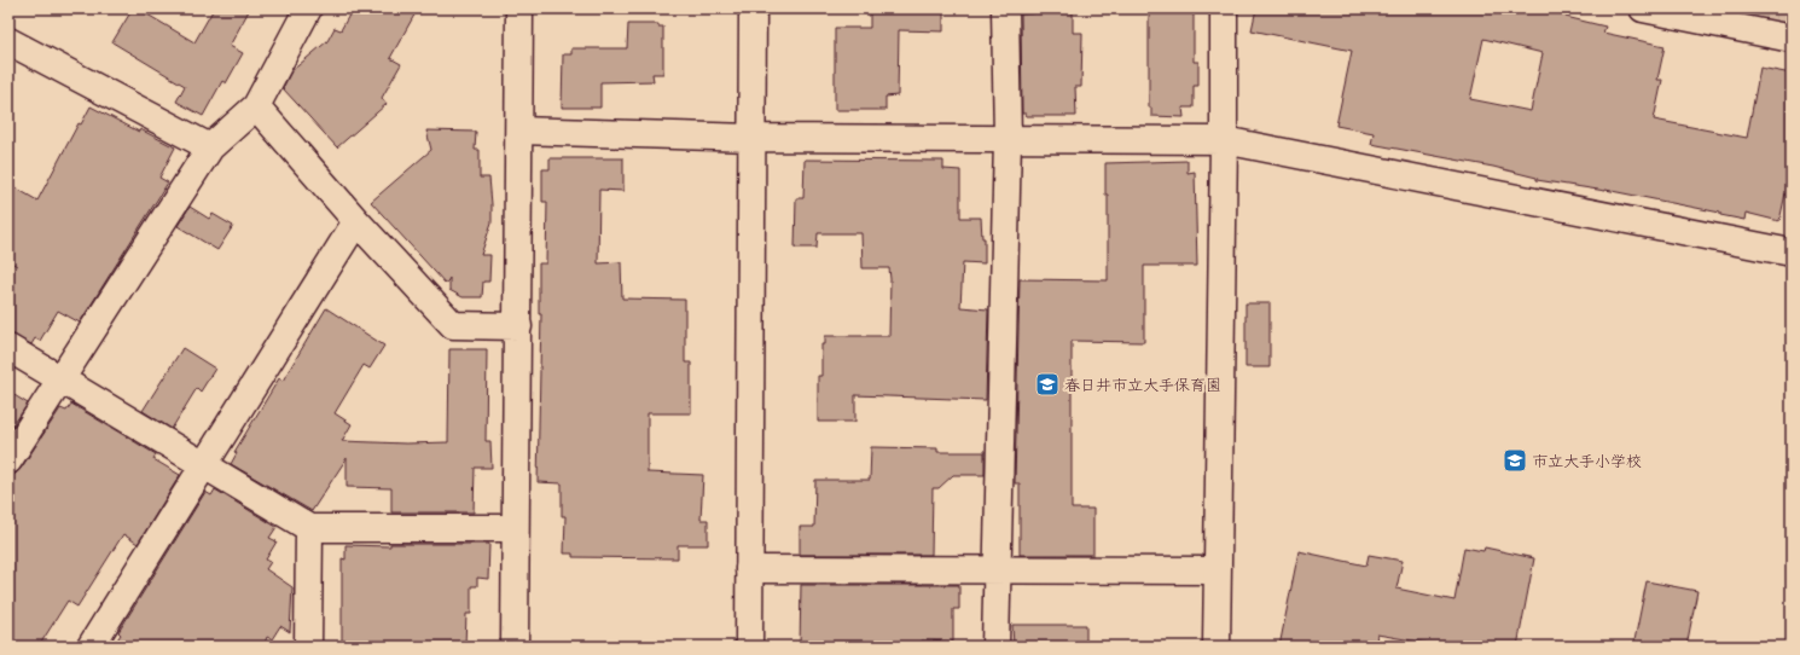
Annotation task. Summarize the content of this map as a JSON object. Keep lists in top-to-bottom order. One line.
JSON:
{"places":{"school or university":["春日井市立大手保育園","市立大手小学校"]}}
